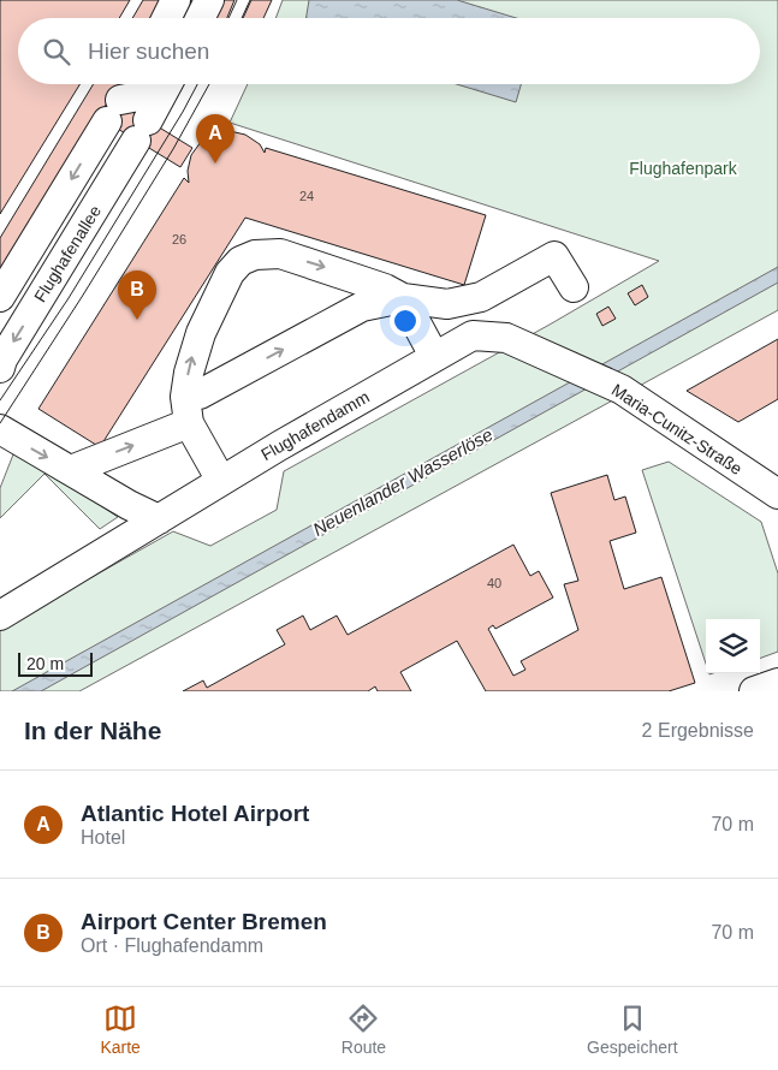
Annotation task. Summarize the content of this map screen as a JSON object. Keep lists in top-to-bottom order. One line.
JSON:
{"streets":{"street":["Flughafenallee","Flughafendamm","Maria-Cunitz-Straße"]},"crossings":[["Flughafendamm","Maria-Cunitz-Straße"]],"one_way":["Flughafenallee"],"water":["Neuenlander Wasserlöse"],"parks":["Flughafenpark"],"house_numbers":["24","26","40"],"scale_bar":"20 m","page":{"search":"Hier suchen","pins":["A","B"],"scale":"20 m","heading":["In der Nähe","2 Ergebnisse"],"list":[{"mark":"A","name":"Atlantic Hotel Airport","note":"Hotel","value":"70 m"},{"mark":"B","name":"Airport Center Bremen","note":"Ort · Flughafendamm","value":"70 m"}],"nav":["Karte","Route","Gespeichert"]}}
